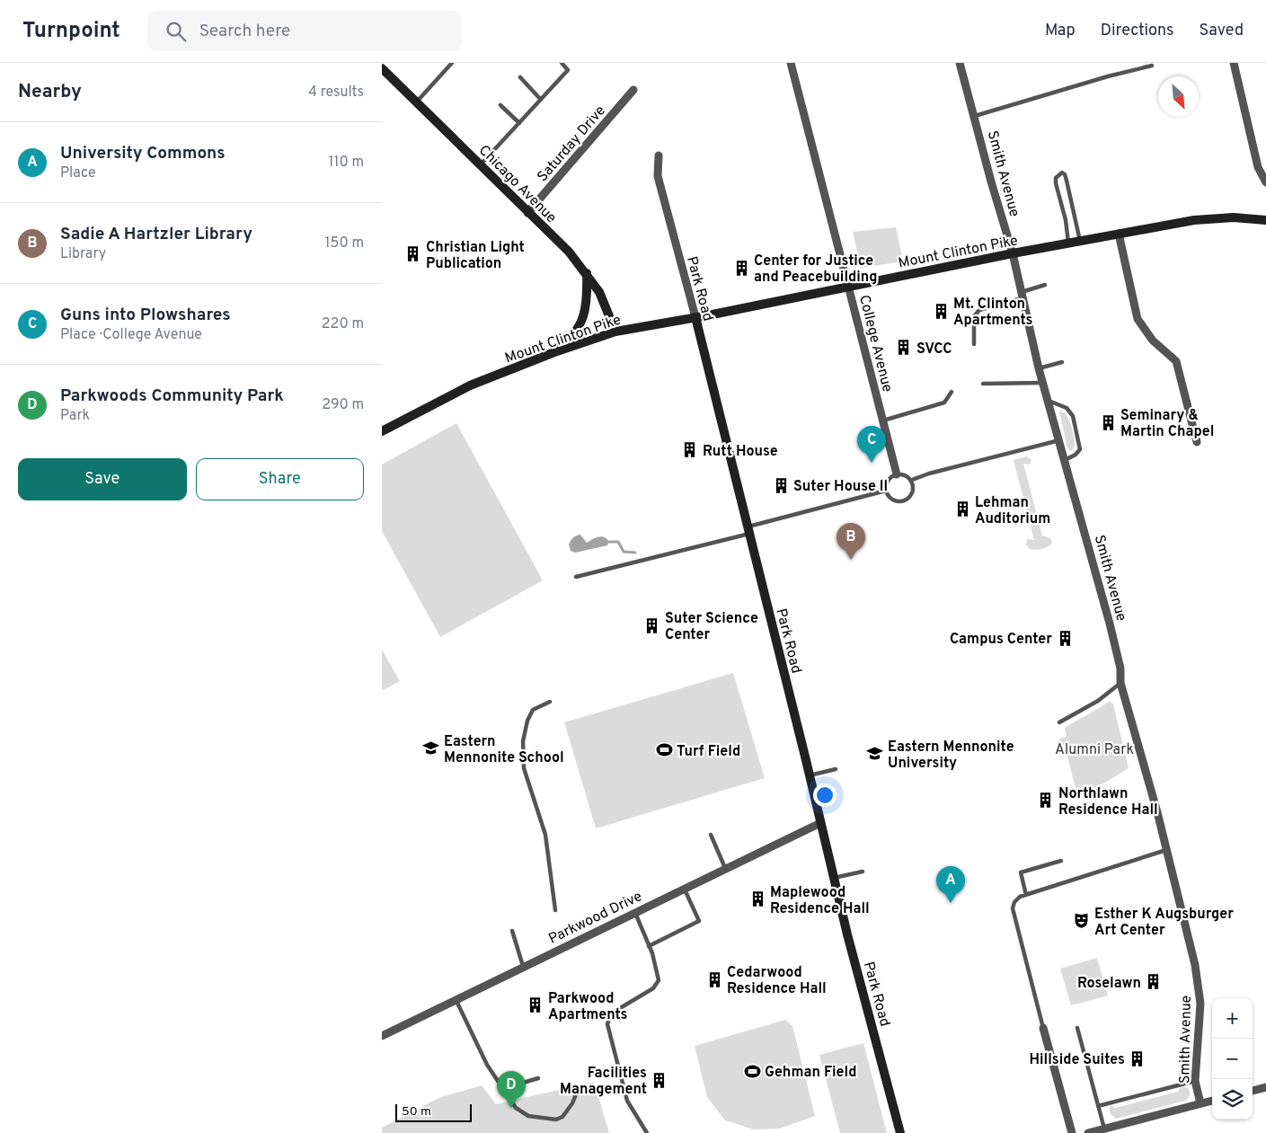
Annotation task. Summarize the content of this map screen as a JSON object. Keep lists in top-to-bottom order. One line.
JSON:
{"streets":{"street":["Saturday Drive","Smith Avenue","Chicago Avenue","Mount Clinton Pike","Park Road","College Avenue","Parkwood Drive"]},"crossings":[["Saturday Drive","Chicago Avenue"],["Smith Avenue","Mount Clinton Pike"],["Chicago Avenue","Mount Clinton Pike"],["Mount Clinton Pike","Park Road"],["Mount Clinton Pike","College Avenue"],["Park Road","Parkwood Drive"]],"parks":["Alumni Park"],"places":{"building":["Christian Light Publication","Center for Justice and Peacebuilding","Mt. Clinton Apartments","SVCC","Seminary & Martin Chapel","Rutt House","Suter House ll","Lehman Auditorium","Suter Science Center","Campus Center","Northlawn Residence Hall","Maplewood Residence Hall","Cedarwood Residence Hall","Roselawn","Parkwood Apartments","Hillside Suites","Facilities Management"],"school or university":["Eastern Mennonite School","Eastern Mennonite University"],"sports":["Turf Field","Gehman Field"],"theatre":["Esther K Augsburger Art Center"]},"scale_bar":"50 m","north":"bottom right","page":{"header":"Turnpoint","search":"Search here","nav":["Map","Directions","Saved"],"heading":["Nearby","4 results"],"list":[{"mark":"A","name":"University Commons","note":"Place","value":"110 m"},{"mark":"B","name":"Sadie A Hartzler Library","note":"Library","value":"150 m"},{"mark":"C","name":"Guns into Plowshares","note":"Place · College Avenue","value":"220 m"},{"mark":"D","name":"Parkwoods Community Park","note":"Park","value":"290 m"}],"pins":["C","B","A","D"],"buttons":["Save","Share"],"map_buttons":["+","−"],"scale":"50 m"}}
